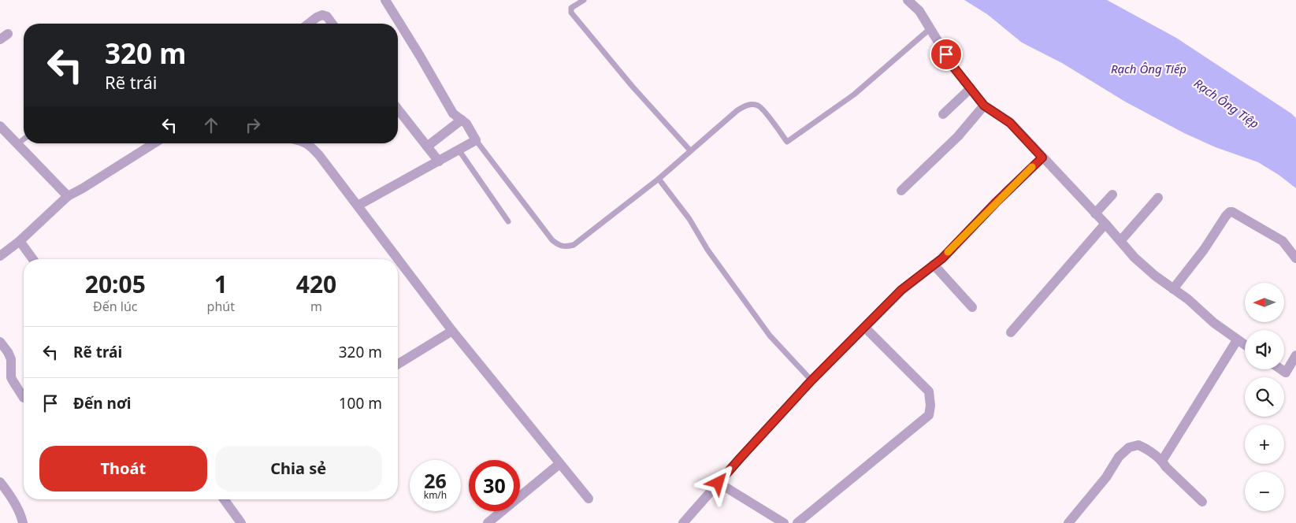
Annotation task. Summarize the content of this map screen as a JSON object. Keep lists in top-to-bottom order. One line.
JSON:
{"water":["Rạch Ông Tiếp","Rạch Ông Tiệp"],"north":"left","page":{"turn":["320 m","Rẽ trái"],"eta":["20:05","Đến lúc","1","phút","420","m"],"map_buttons":["+","−"],"list":[{"name":"Rẽ trái","value":"320 m"},{"name":"Đến nơi","value":"100 m"}],"buttons":["Thoát","Chia sẻ"],"speed":"26 km/h","limit":"30"}}
